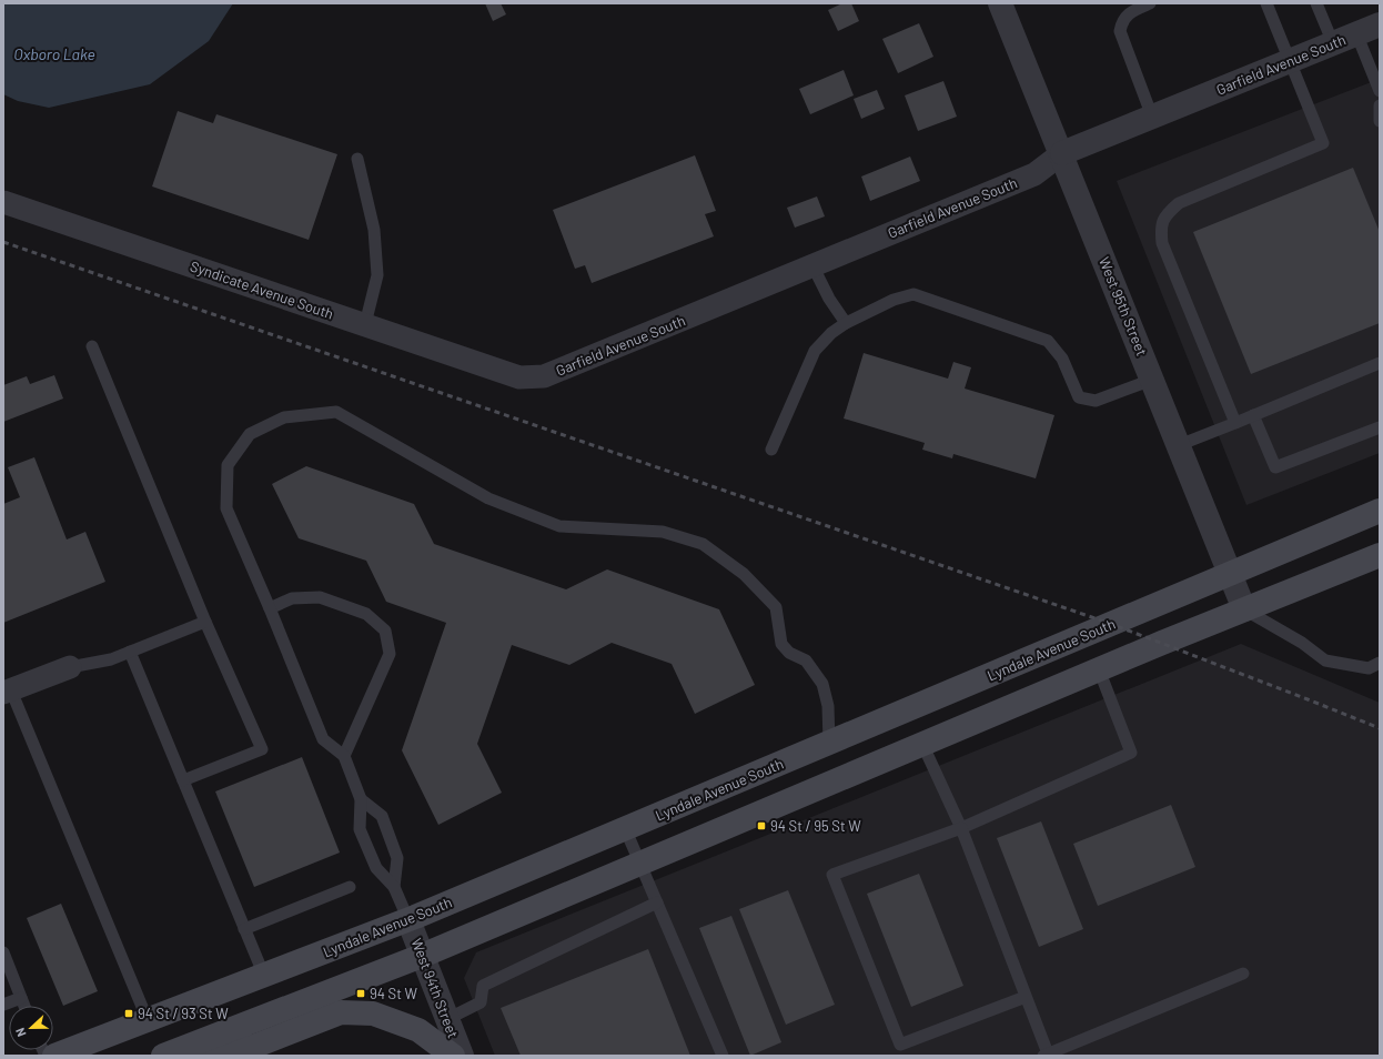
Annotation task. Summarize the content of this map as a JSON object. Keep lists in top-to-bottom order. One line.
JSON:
{"streets":{"main road":["Lyndale Avenue South"],"street":["Garfield Avenue South","Syndicate Avenue South","West 95th Street","West 94th Street"]},"crossings":[["Garfield Avenue South","Syndicate Avenue South"],["Garfield Avenue South","West 95th Street"],["West 95th Street","Lyndale Avenue South"],["Lyndale Avenue South","West 94th Street"]],"water":["Oxboro Lake"],"places":{"transit":["94 St / 95 St W","94 St W","94 St / 93 St W"]},"north":"left"}
